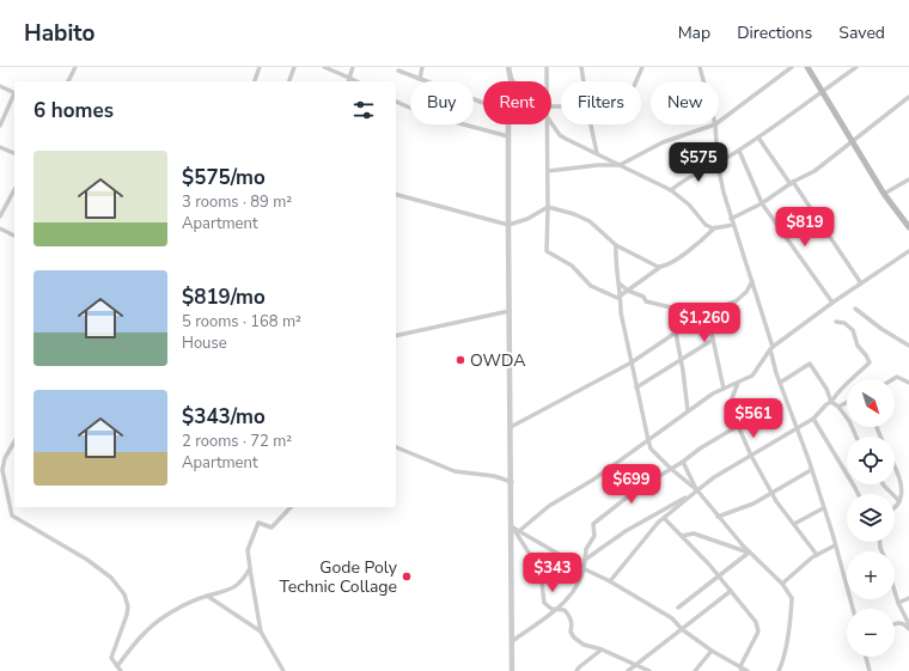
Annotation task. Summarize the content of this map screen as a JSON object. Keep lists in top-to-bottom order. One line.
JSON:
{"places":["OWDA","Gode Poly Technic Collage"],"north":"bottom right","page":{"header":"Habito","nav":["Map","Directions","Saved"],"chip":["Buy","Rent","Filters","New"],"heading":"6 homes","list":[{"name":"$575/mo","note":"3 rooms · 89 m² · Apartment"},{"name":"$819/mo","note":"5 rooms · 168 m² · House"},{"name":"$343/mo","note":"2 rooms · 72 m² · Apartment"}],"price":["$575","$819","$1,260","$561","$699","$343"],"map_buttons":["+","−"]}}
